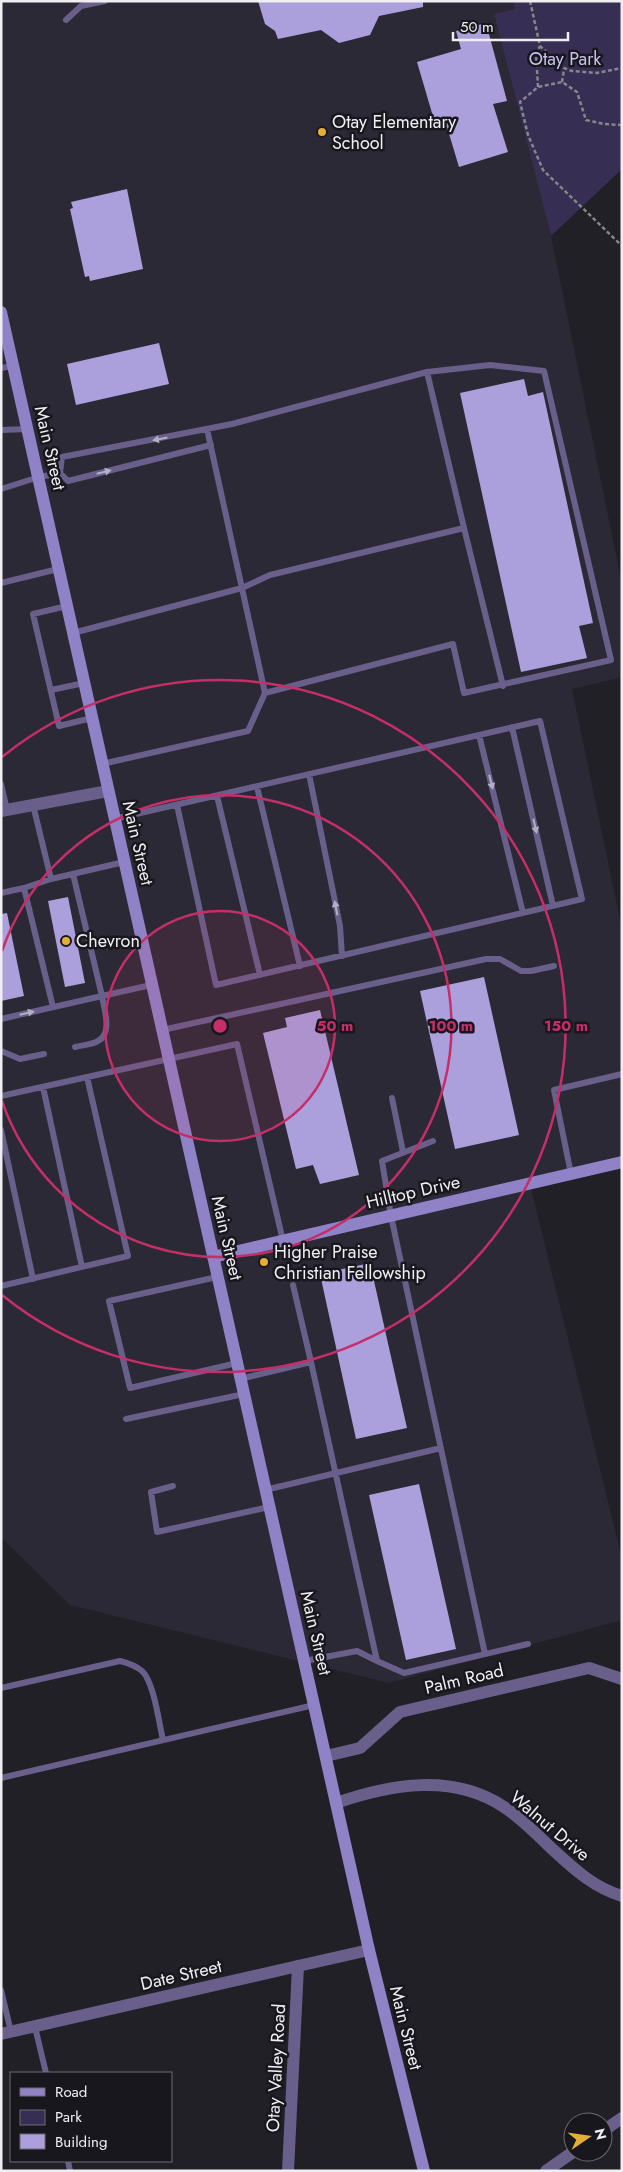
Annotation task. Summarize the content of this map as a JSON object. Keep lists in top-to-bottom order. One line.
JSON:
{"streets":{"main road":["Main Street","Hilltop Drive"],"street":["Palm Road","Walnut Drive","Date Street","Otay Valley Road"]},"crossings":[["Main Street","Hilltop Drive"],["Main Street","Palm Road"],["Main Street","Walnut Drive"],["Main Street","Date Street"],["Date Street","Otay Valley Road"]],"parks":["Otay Park"],"places":["Otay Elementary School","Chevron","Higher Praise Christian Fellowship"],"legend":["Road","Park","Building"],"scale_bar":"50 m","north":"right","rings":["50 m","100 m","150 m"]}
